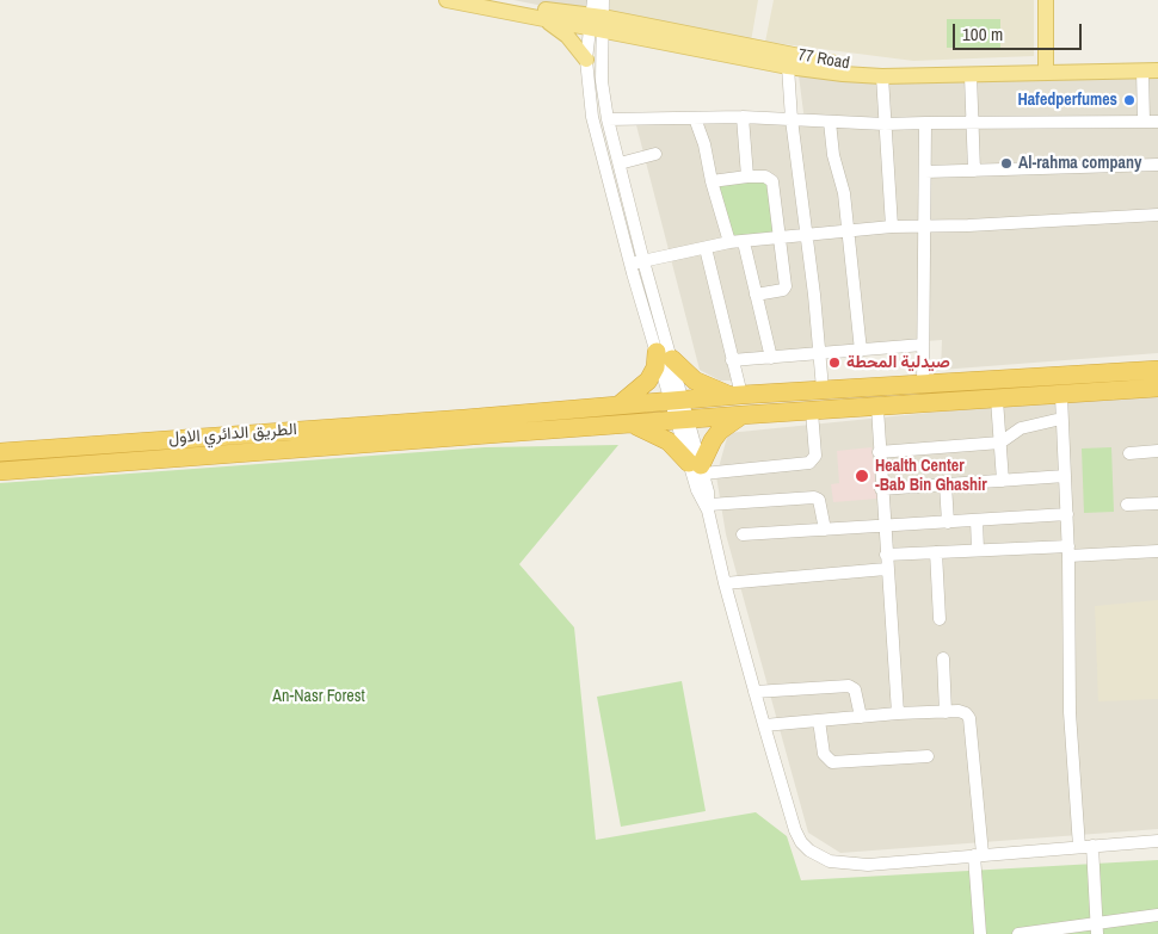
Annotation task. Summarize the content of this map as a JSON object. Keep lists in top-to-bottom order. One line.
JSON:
{"streets":{"highway":["الطريق الدائري الاول"],"main road":["77 Road"]},"parks":["An-Nasr Forest"],"places":["Hafedperfumes","Al-rahma company","صيدلية المحطة","Health Center -Bab Bin Ghashir"],"scale_bar":"100 m"}
